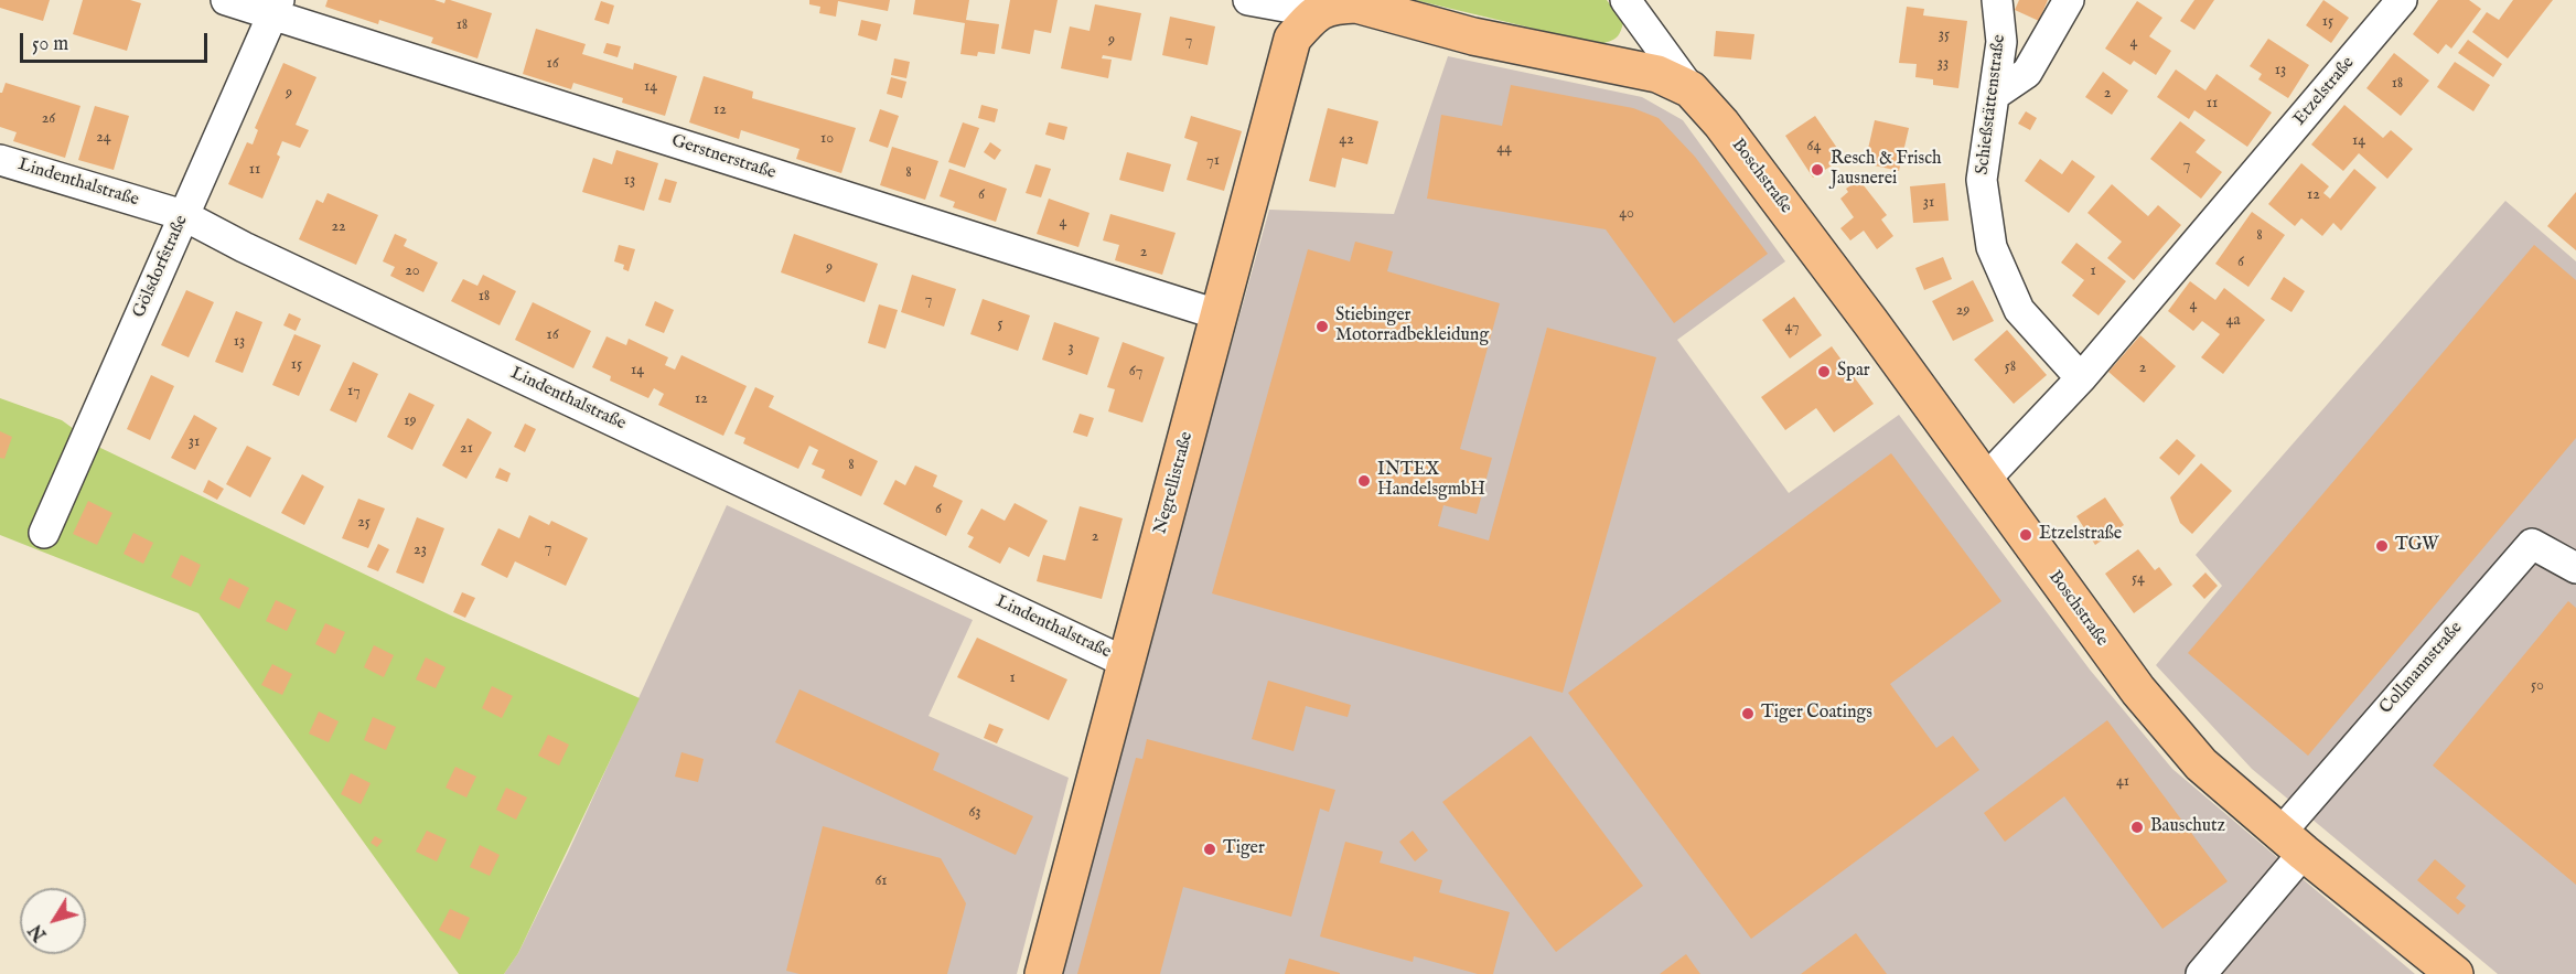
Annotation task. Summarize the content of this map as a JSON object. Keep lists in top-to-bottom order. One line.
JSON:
{"streets":{"main road":["Boschstraße","Negrellistraße"],"street":["Etzelstraße","Schießstättenstraße","Gerstnerstraße","Lindenthalstraße","Gölsdorfstraße","Collmannstraße"]},"crossings":[["Etzelstraße","Schießstättenstraße"],["Etzelstraße","Boschstraße"],["Gerstnerstraße","Gölsdorfstraße"],["Gerstnerstraße","Negrellistraße"],["Boschstraße","Negrellistraße"],["Boschstraße","Collmannstraße"],["Lindenthalstraße","Gölsdorfstraße"],["Lindenthalstraße","Negrellistraße"]],"places":["Resch & Frisch Jausnerei","Stiebinger Motorradbekleidung","Spar","INTEX HandelsgmbH","Etzelstraße","TGW","Tiger Coatings","Bauschutz","Tiger"],"house_numbers":["15","18","35","9","7","4","16","33","13","18","14","9","2","11","12","26","24","10","42","14","64","44","71","7","11","8","13","6","12","31","40","4","22","8","2","6","9","20","1","18","7","4","29","4a","5","47","16","13","3","15","58","2","14","67","17","12","19","31","21","8","6","25","2","7","23","54","1","50","41","63","61"],"scale_bar":"50 m","north":"bottom left"}
